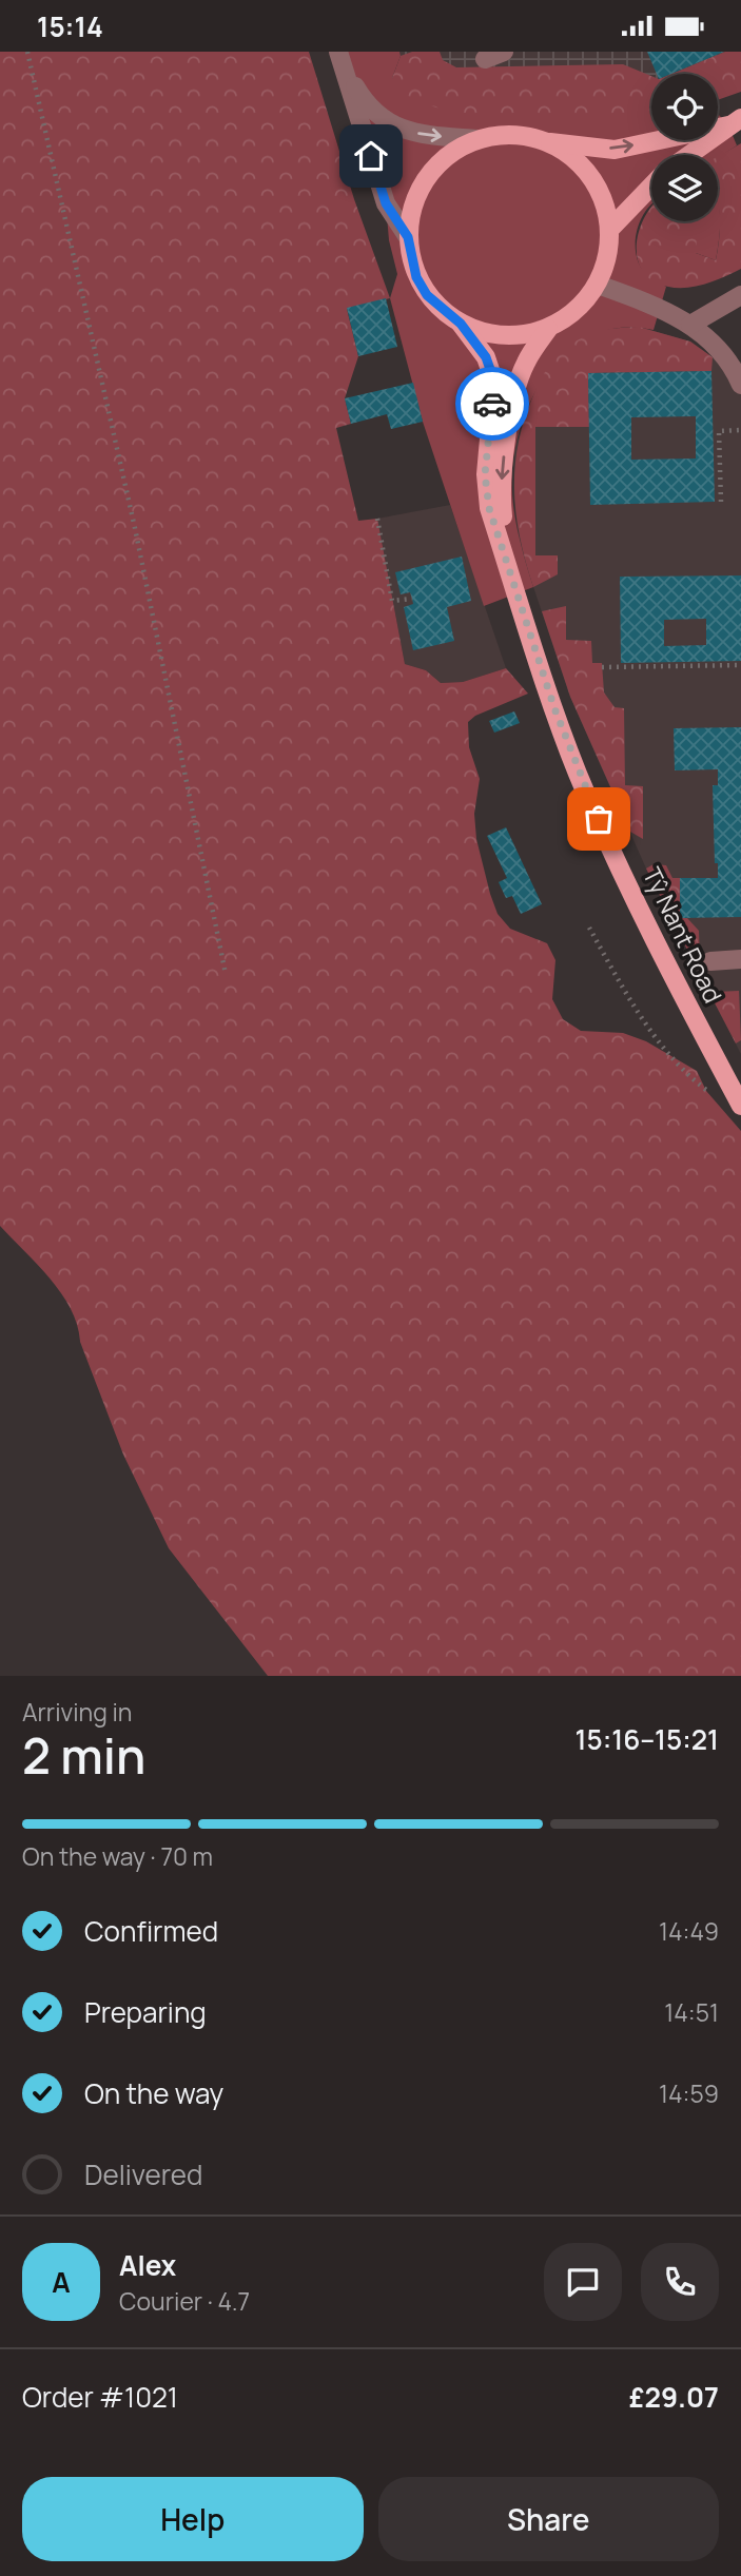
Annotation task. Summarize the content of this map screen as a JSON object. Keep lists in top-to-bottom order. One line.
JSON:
{"streets":{"main road":["Tŷ Nant Road"]},"page":{"status":"15:14","heading":["2 min","Arriving in","15:16–15:21"],"panel":["Alex","Courier · 4.7","Order #1021","£29.07"],"bar":"On the way · 70 m","list":[["Confirmed","14:49"],["Preparing","14:51"],["On the way","14:59"],"Delivered"],"round":"A","buttons":["Help","Share"]}}
